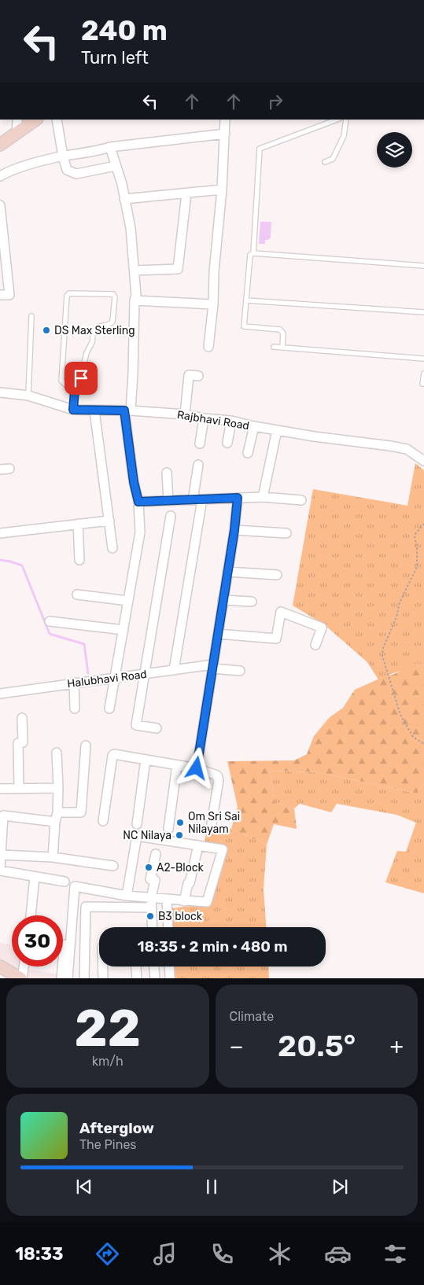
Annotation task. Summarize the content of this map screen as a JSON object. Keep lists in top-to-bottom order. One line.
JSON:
{"streets":{"street":["Rajbhavi Road","Halubhavi Road"]},"places":["DS Max Sterling","Om Sri Sai Nilayam","NC Nilaya","A2-Block","B3 block"],"page":{"turn":["240 m","Turn left"],"limit":"30","trip":"18:35 · 2 min · 480 m","tile":[["22","km/h"],"Climate"],"heat":["−","20.5°","+"],"song":["Afterglow","The Pines"],"tabs":"18:33"}}
